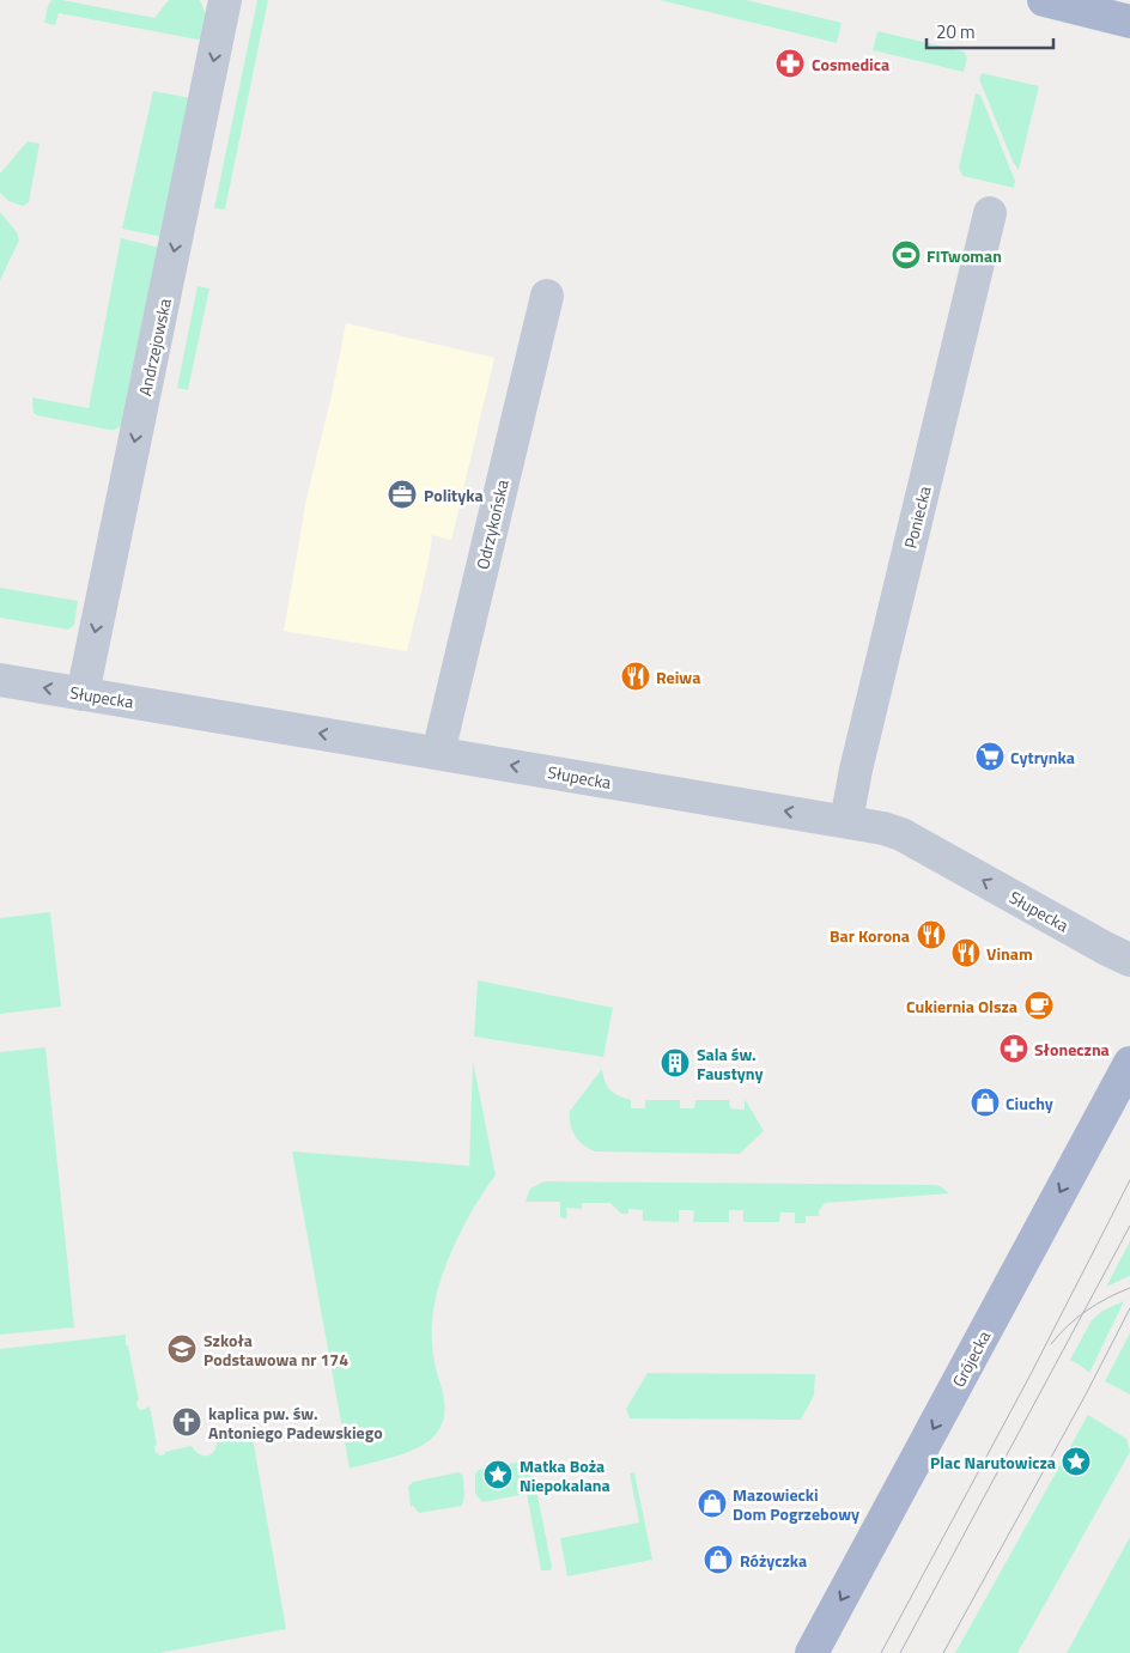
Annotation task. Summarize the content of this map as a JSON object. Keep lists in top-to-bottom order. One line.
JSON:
{"streets":{"main road":["Grójecka"],"street":["Andrzejowska","Poniecka","Odrzykońska","Słupecka"]},"crossings":[["Andrzejowska","Słupecka"],["Poniecka","Słupecka"],["Odrzykońska","Słupecka"]],"one_way":["Andrzejowska","Słupecka","Grójecka"],"places":{"pharmacy":["Cosmedica","Słoneczna"],"sports":["FITwoman"],"office":["Polityka"],"restaurant":["Reiwa","Bar Korona","Vinam"],"supermarket":["Cytrynka"],"cafe":["Cukiernia Olsza"],"building":["Sala św. Faustyny"],"shop":["Ciuchy","Mazowiecki Dom Pogrzebowy","Różyczka"],"school or university":["Szkoła Podstawowa nr 174"],"church":["kaplica pw. św. Antoniego Padewskiego"],"place":["Plac Narutowicza","Matka Boża Niepokalana"]},"scale_bar":"20 m"}
